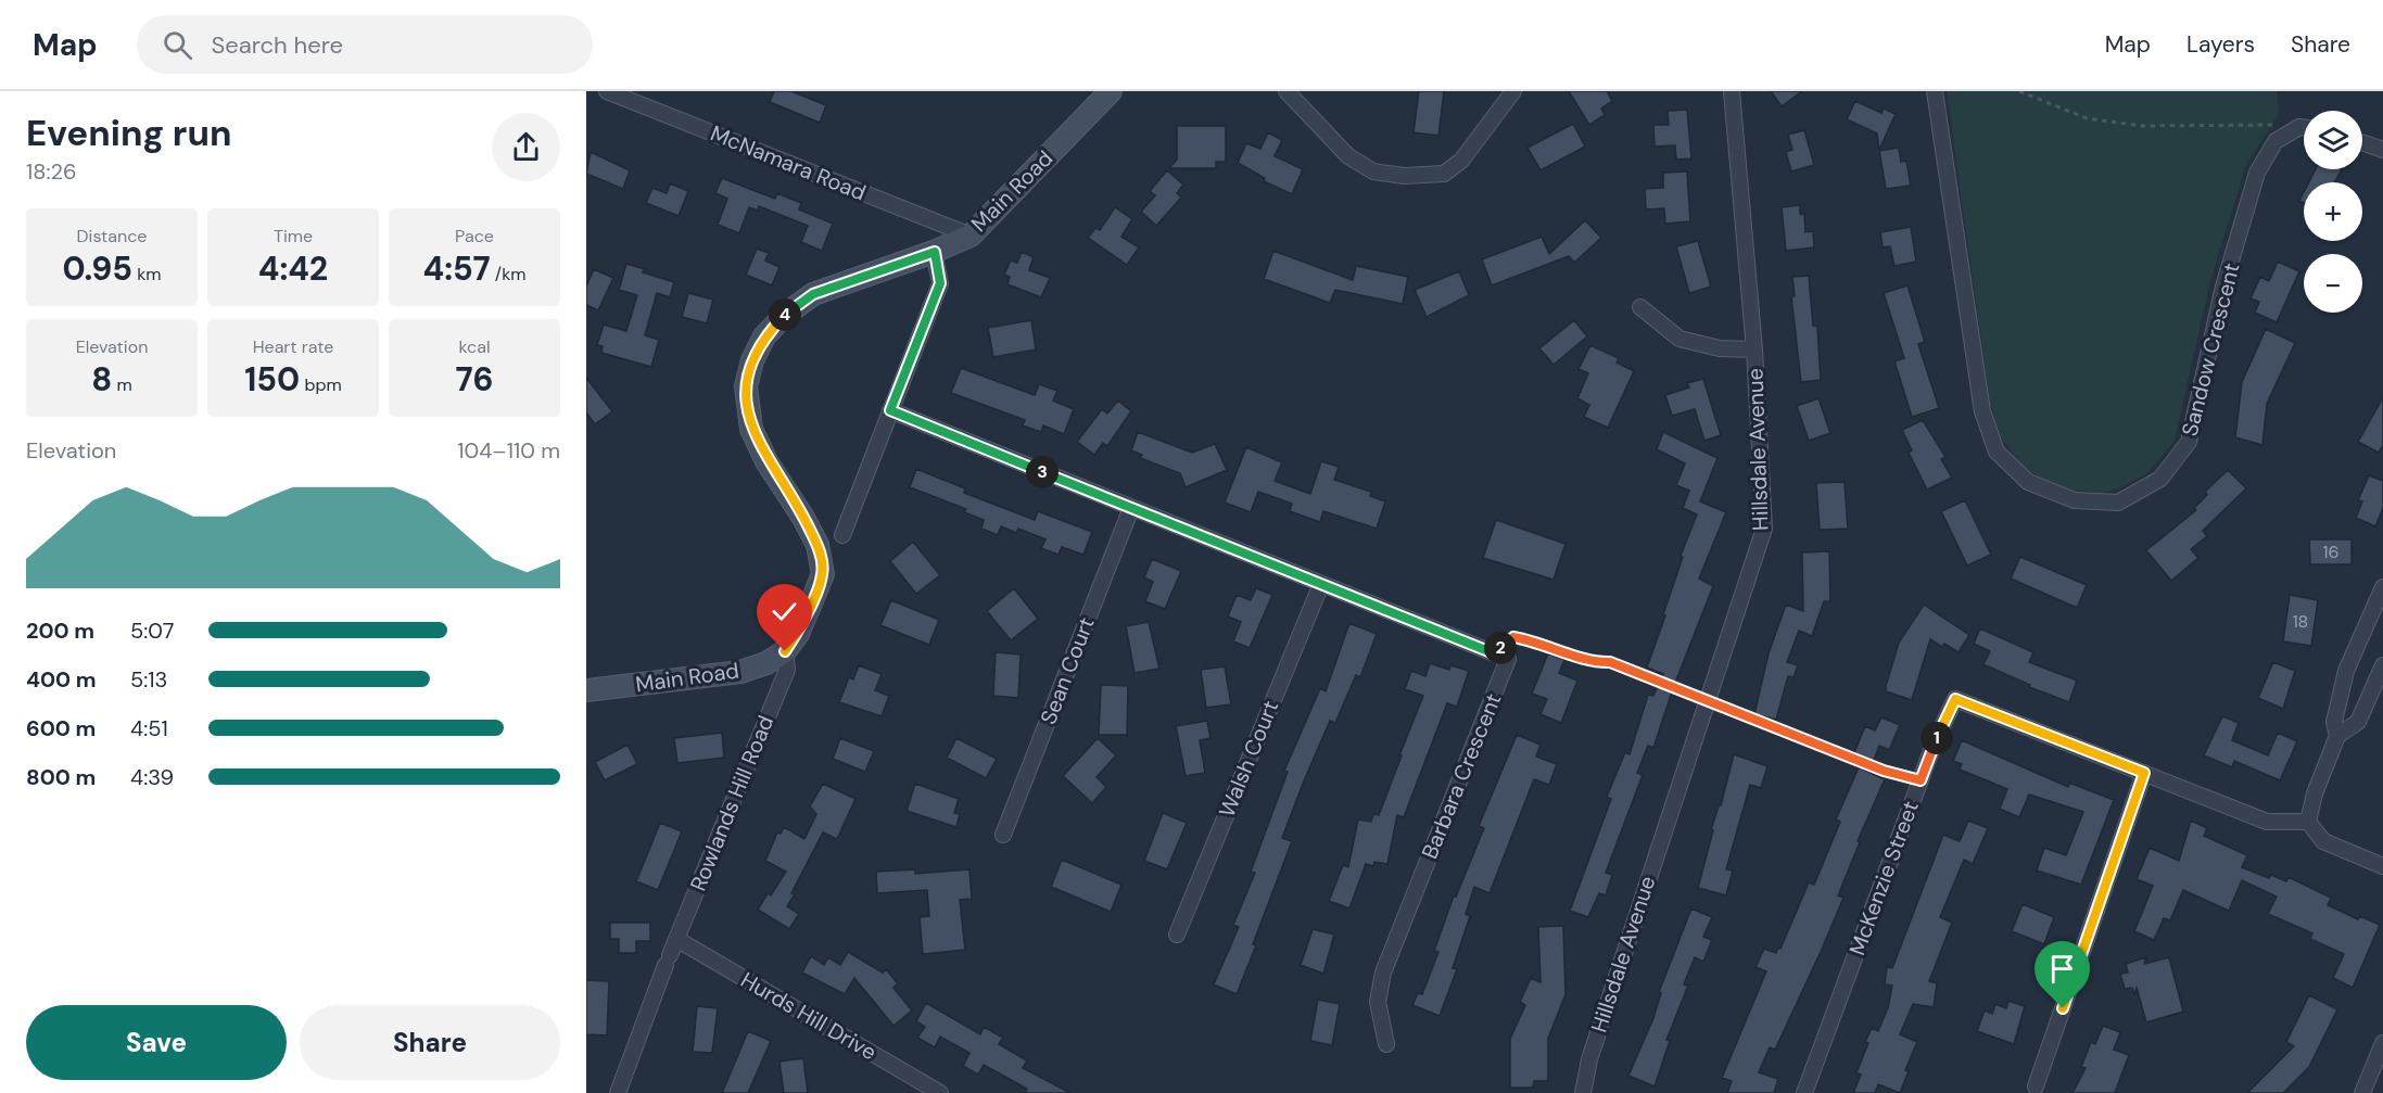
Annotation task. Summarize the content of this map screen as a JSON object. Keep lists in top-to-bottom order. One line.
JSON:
{"streets":{"main road":["Main Road"],"street":["McNamara Road","Sandow Crescent","Hillsdale Avenue","Sean Court","Walsh Court","Barbara Crescent","Rowlands Hill Road","McKenzie Street","Hurds Hill Drive"]},"crossings":[["McNamara Road","Main Road"],["Main Road","Rowlands Hill Road"],["Rowlands Hill Road","Hurds Hill Drive"]],"house_numbers":["16","18"],"page":{"header":"Map","search":"Search here","nav":["Map","Layers","Share"],"heading":["Evening run","18:26"],"map_buttons":["+","−"],"stats":[["Distance","0.95 km"],["Time","4:42"],["Pace","4:57 /km"],["Elevation","8 m"],["Heart rate","150 bpm"],["kcal","76"]],"pins":["4","3","2","1"],"chart":["Elevation","104–110 m"],"list":[{"name":"200 m","note":"5:07"},{"name":"400 m","note":"5:13"},{"name":"600 m","note":"4:51"},{"name":"800 m","note":"4:39"}],"buttons":["Save","Share"]}}
